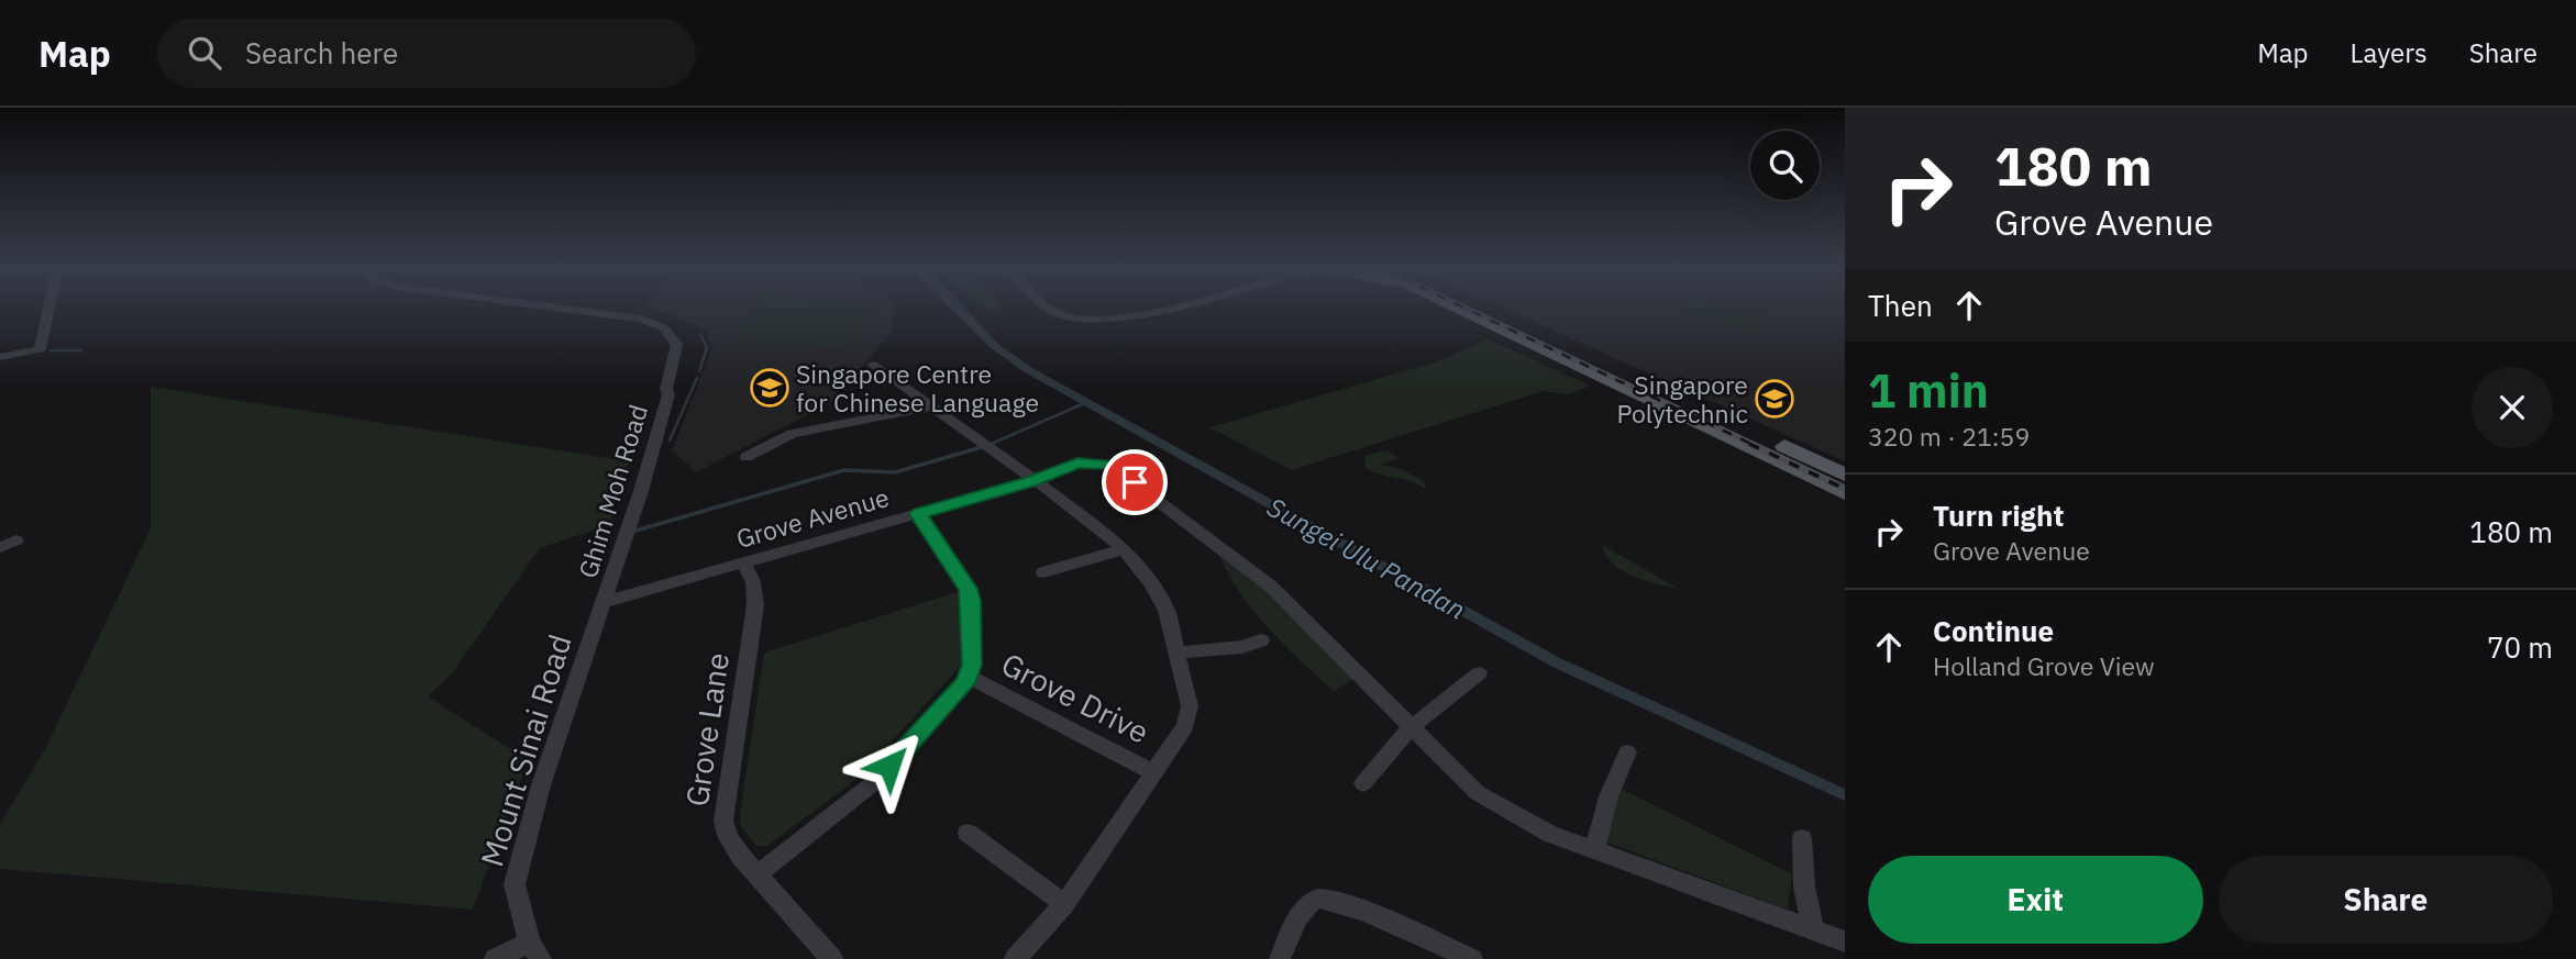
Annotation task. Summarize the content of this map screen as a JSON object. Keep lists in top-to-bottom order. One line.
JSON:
{"streets":{"street":["Ghim Moh Road","Grove Avenue","Grove Drive","Grove Lane","Mount Sinai Road"]},"crossings":[["Ghim Moh Road","Grove Avenue"],["Ghim Moh Road","Mount Sinai Road"],["Grove Avenue","Grove Drive"],["Grove Avenue","Grove Lane"],["Grove Avenue","Mount Sinai Road"]],"water":["Sungei Ulu Pandan"],"places":{"school or university":["Singapore Centre for Chinese Language","Singapore Polytechnic"]},"page":{"header":"Map","search":"Search here","nav":["Map","Layers","Share"],"turn":["180 m","Grove Avenue"],"then":"Then","heading":["1 min","320 m · 21:59"],"list":[{"name":"Turn right","note":"Grove Avenue","value":"180 m"},{"name":"Continue","note":"Holland Grove View","value":"70 m"}],"buttons":["Exit","Share"]}}
